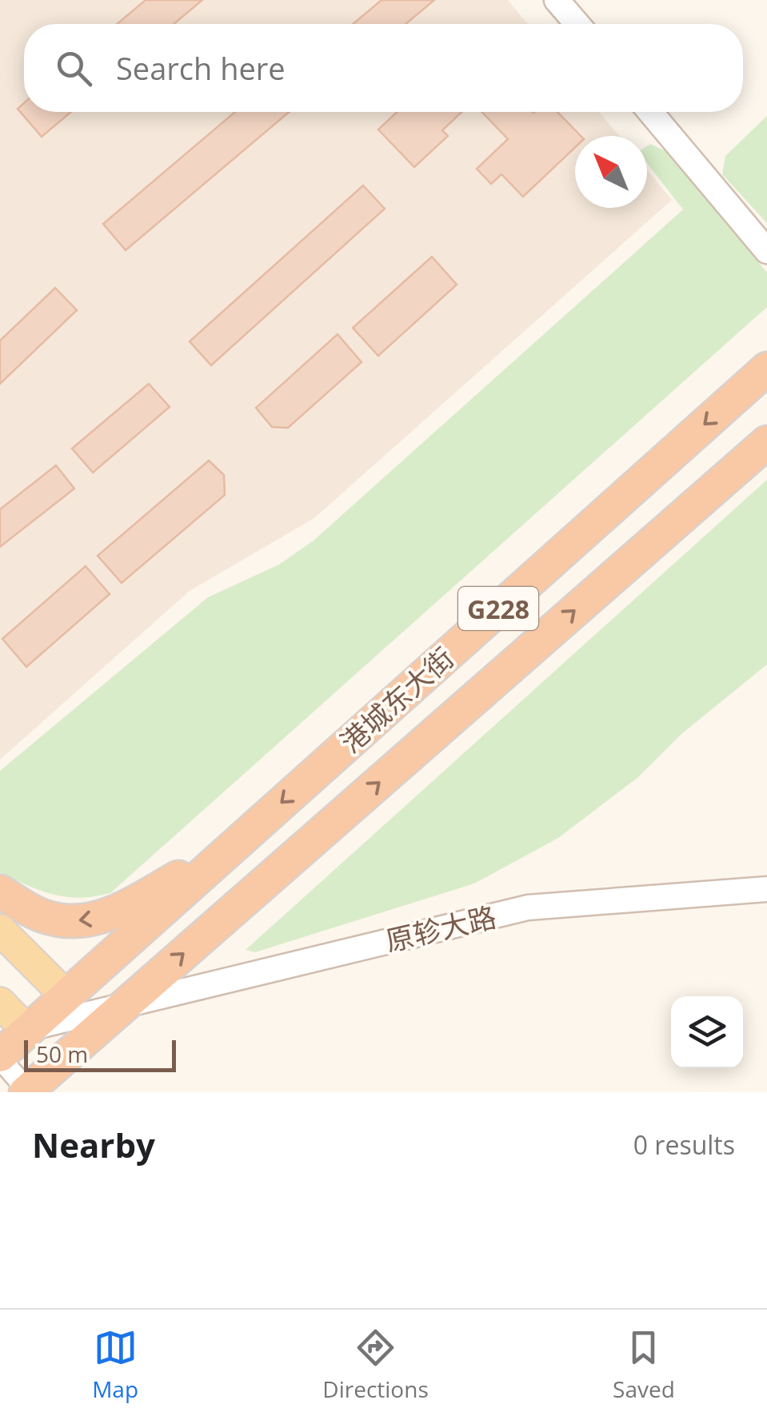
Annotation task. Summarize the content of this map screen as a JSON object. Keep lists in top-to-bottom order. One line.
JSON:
{"streets":{"highway":["G228","港城东大街"],"street":["原轸大路"]},"crossings":[["G228","港城东大街"],["G228","原轸大路"],["港城东大街","原轸大路"]],"scale_bar":"50 m","north":"top left","page":{"search":"Search here","scale":"50 m","heading":["Nearby","0 results"],"nav":["Map","Directions","Saved"]}}
